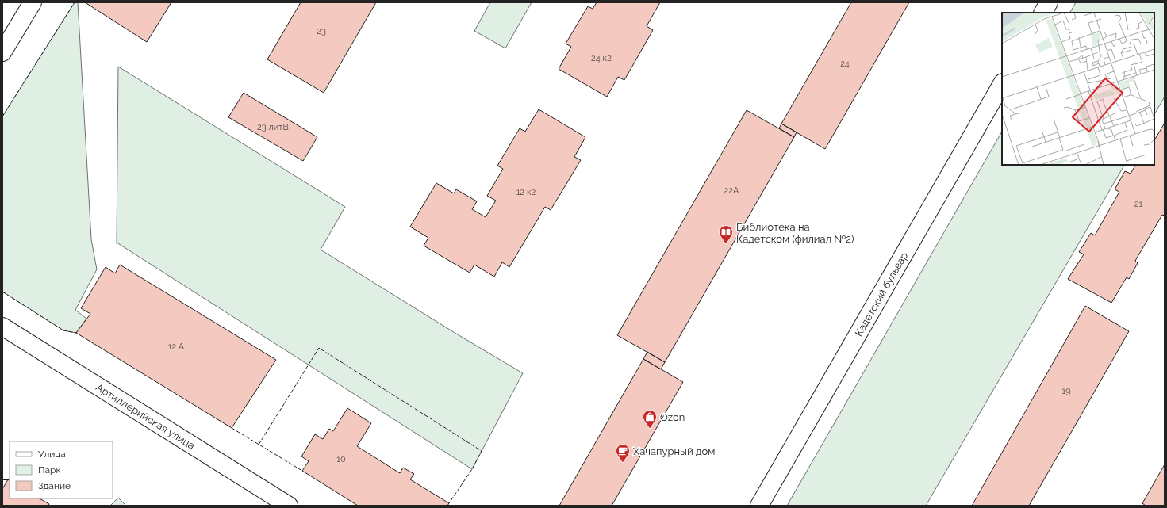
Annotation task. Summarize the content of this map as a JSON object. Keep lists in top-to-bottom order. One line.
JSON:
{"streets":{"street":["Кадетский бульвар","Артиллерийская улица"]},"places":{"library":["Библиотека на Кадетском (филиал №2)"],"shop":["Ozon"],"cafe":["Хачапурный дом"]},"house_numbers":["23","24 к2","24","23 литВ","22А","12 к2","21","12 А","19","10"],"legend":["Улица","Парк","Здание"]}
